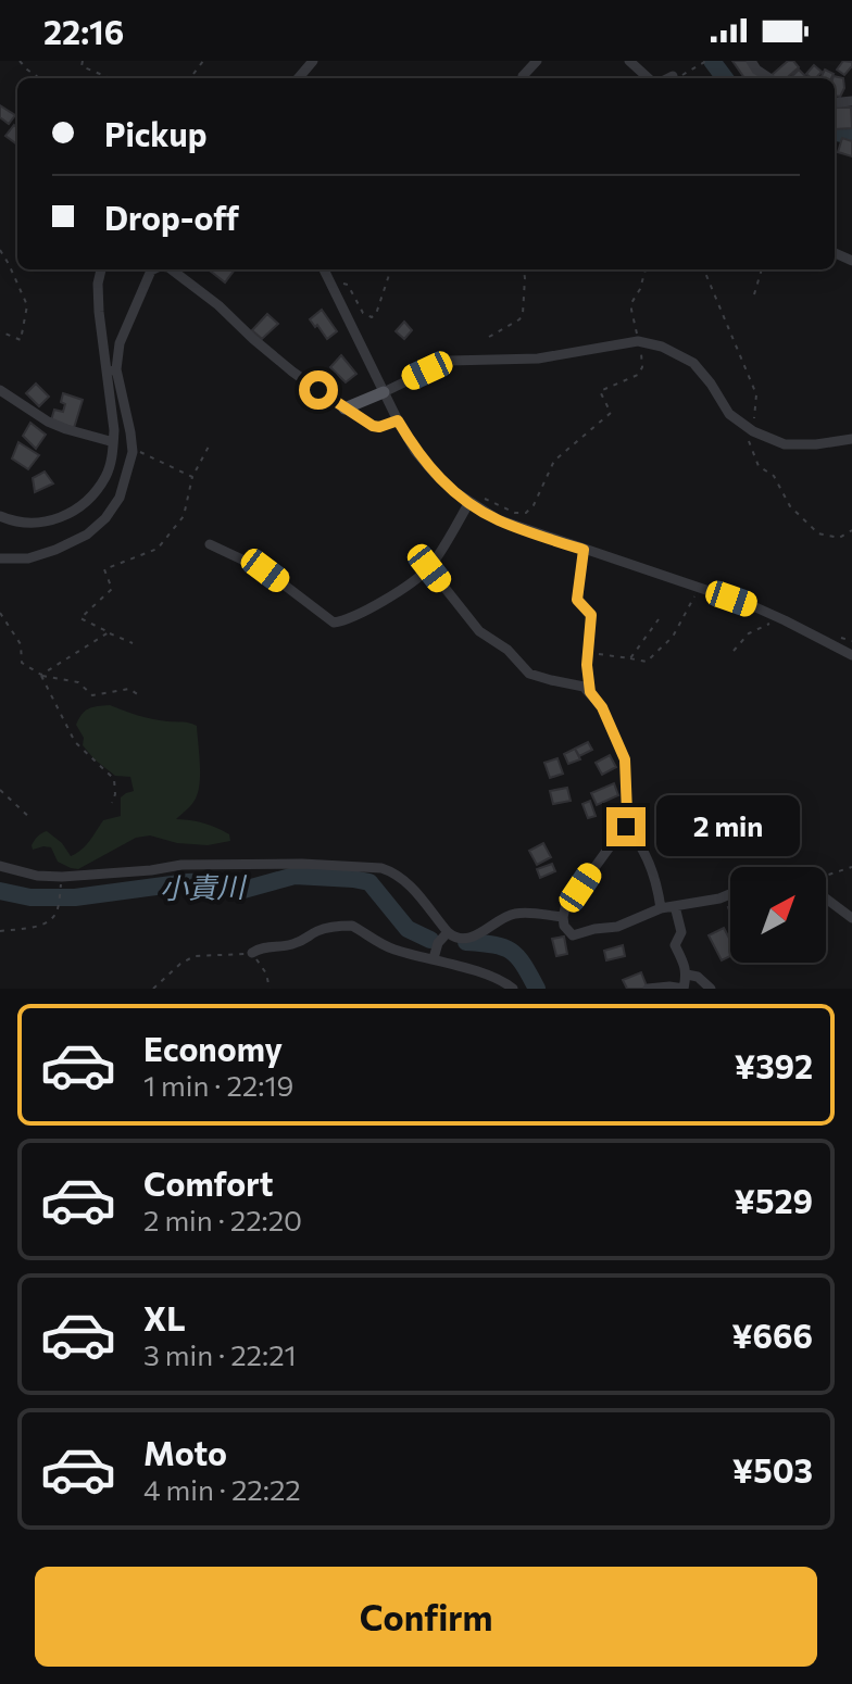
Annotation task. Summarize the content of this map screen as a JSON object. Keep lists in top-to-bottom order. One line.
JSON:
{"water":["小責川"],"north":"top right","page":{"status":"22:16","banner":["Pickup","Drop-off"],"bubble":"2 min","list":[{"name":"Economy","note":"1 min · 22:19","value":"¥392"},{"name":"Comfort","note":"2 min · 22:20","value":"¥529"},{"name":"XL","note":"3 min · 22:21","value":"¥666"},{"name":"Moto","note":"4 min · 22:22","value":"¥503"}],"buttons":"Confirm"}}
